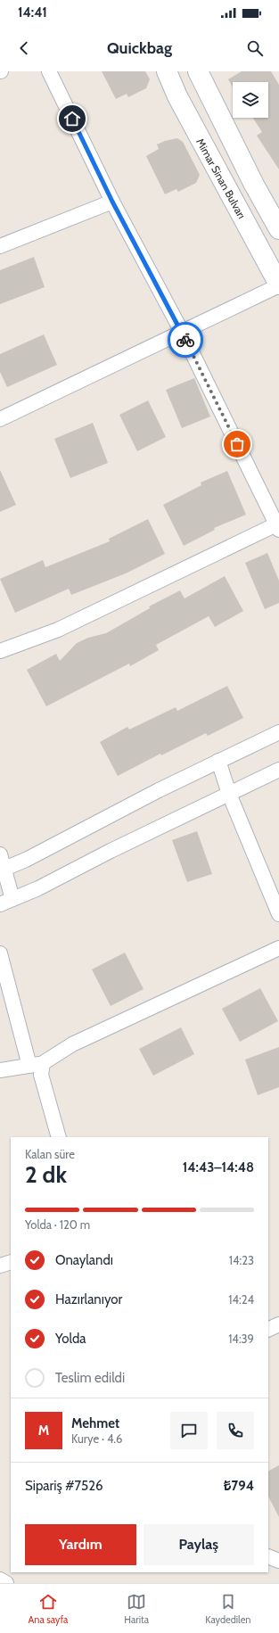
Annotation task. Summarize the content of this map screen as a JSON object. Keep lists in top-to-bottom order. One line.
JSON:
{"streets":{"main road":["Mimar Sinan Bulvarı"]},"page":{"status":"14:41","header":"Quickbag","heading":["2 dk","Kalan süre","14:43–14:48"],"panel":["Mehmet","Kurye · 4.6","Sipariş #7526","₺794"],"bar":"Yolda · 120 m","list":[["Onaylandı","14:23"],["Hazırlanıyor","14:24"],["Yolda","14:39"],"Teslim edildi"],"round":"M","buttons":["Yardım","Paylaş"],"tabs":["Ana sayfa","Harita","Kaydedilen"]}}
